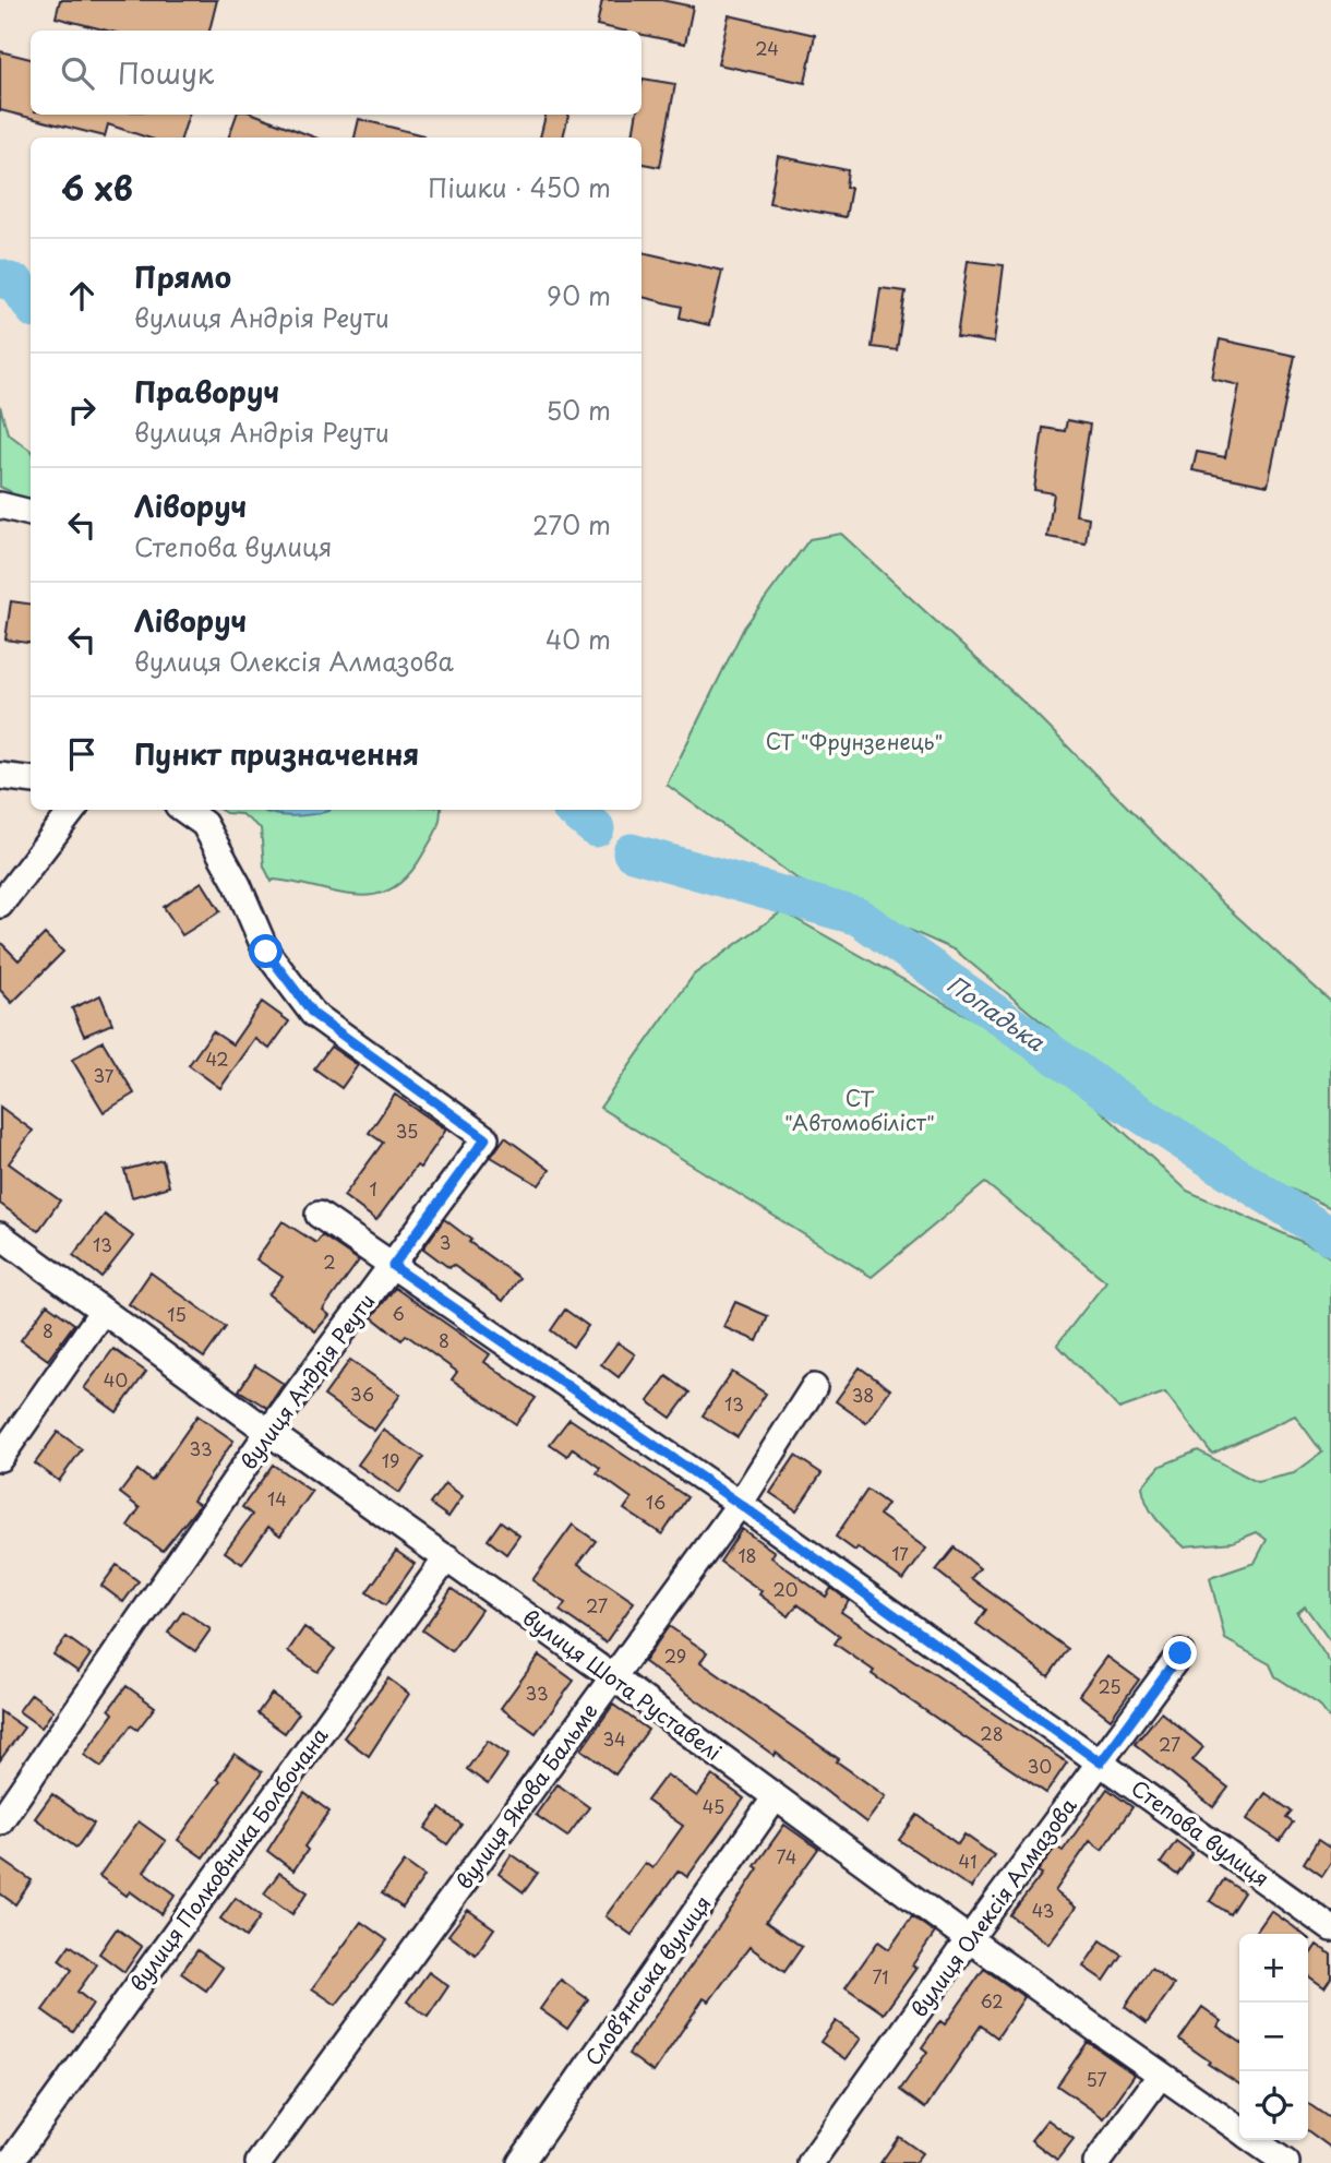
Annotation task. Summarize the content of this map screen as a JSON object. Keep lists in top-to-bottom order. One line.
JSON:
{"streets":{"street":["вулиця Андрія Реути","вулиця Шота Руставелі","вулиця Якова Бальме","Степова вулиця","вулиця Полковника Болбочана","вулиця Олексія Алмазова","Словʼянська вулиця"]},"crossings":[["вулиця Андрія Реути","вулиця Шота Руставелі"],["вулиця Андрія Реути","Степова вулиця"],["вулиця Шота Руставелі","вулиця Якова Бальме"],["вулиця Шота Руставелі","вулиця Полковника Болбочана"],["вулиця Шота Руставелі","вулиця Олексія Алмазова"],["вулиця Шота Руставелі","Словʼянська вулиця"],["вулиця Якова Бальме","Степова вулиця"],["Степова вулиця","вулиця Олексія Алмазова"]],"water":["Попадька"],"parks":["СТ \"Фрунзенець\"","СТ \"Автомобіліст\""],"house_numbers":["24","42","37","35","1","3","13","2","6","15","8","8","40","36","38","13","33","19","14","16","17","18","20","27","29","25","33","28","34","27","30","45","74","41","43","71","62","57"],"page":{"search":"Пошук","heading":["6 хв","Пішки · 450 m"],"list":[["Прямо","вулиця Андрія Реути","90 m"],["Праворуч","вулиця Андрія Реути","50 m"],["Ліворуч","Степова вулиця","270 m"],["Ліворуч","вулиця Олексія Алмазова","40 m"],"Пункт призначення"],"map_buttons":["+","−"]}}
